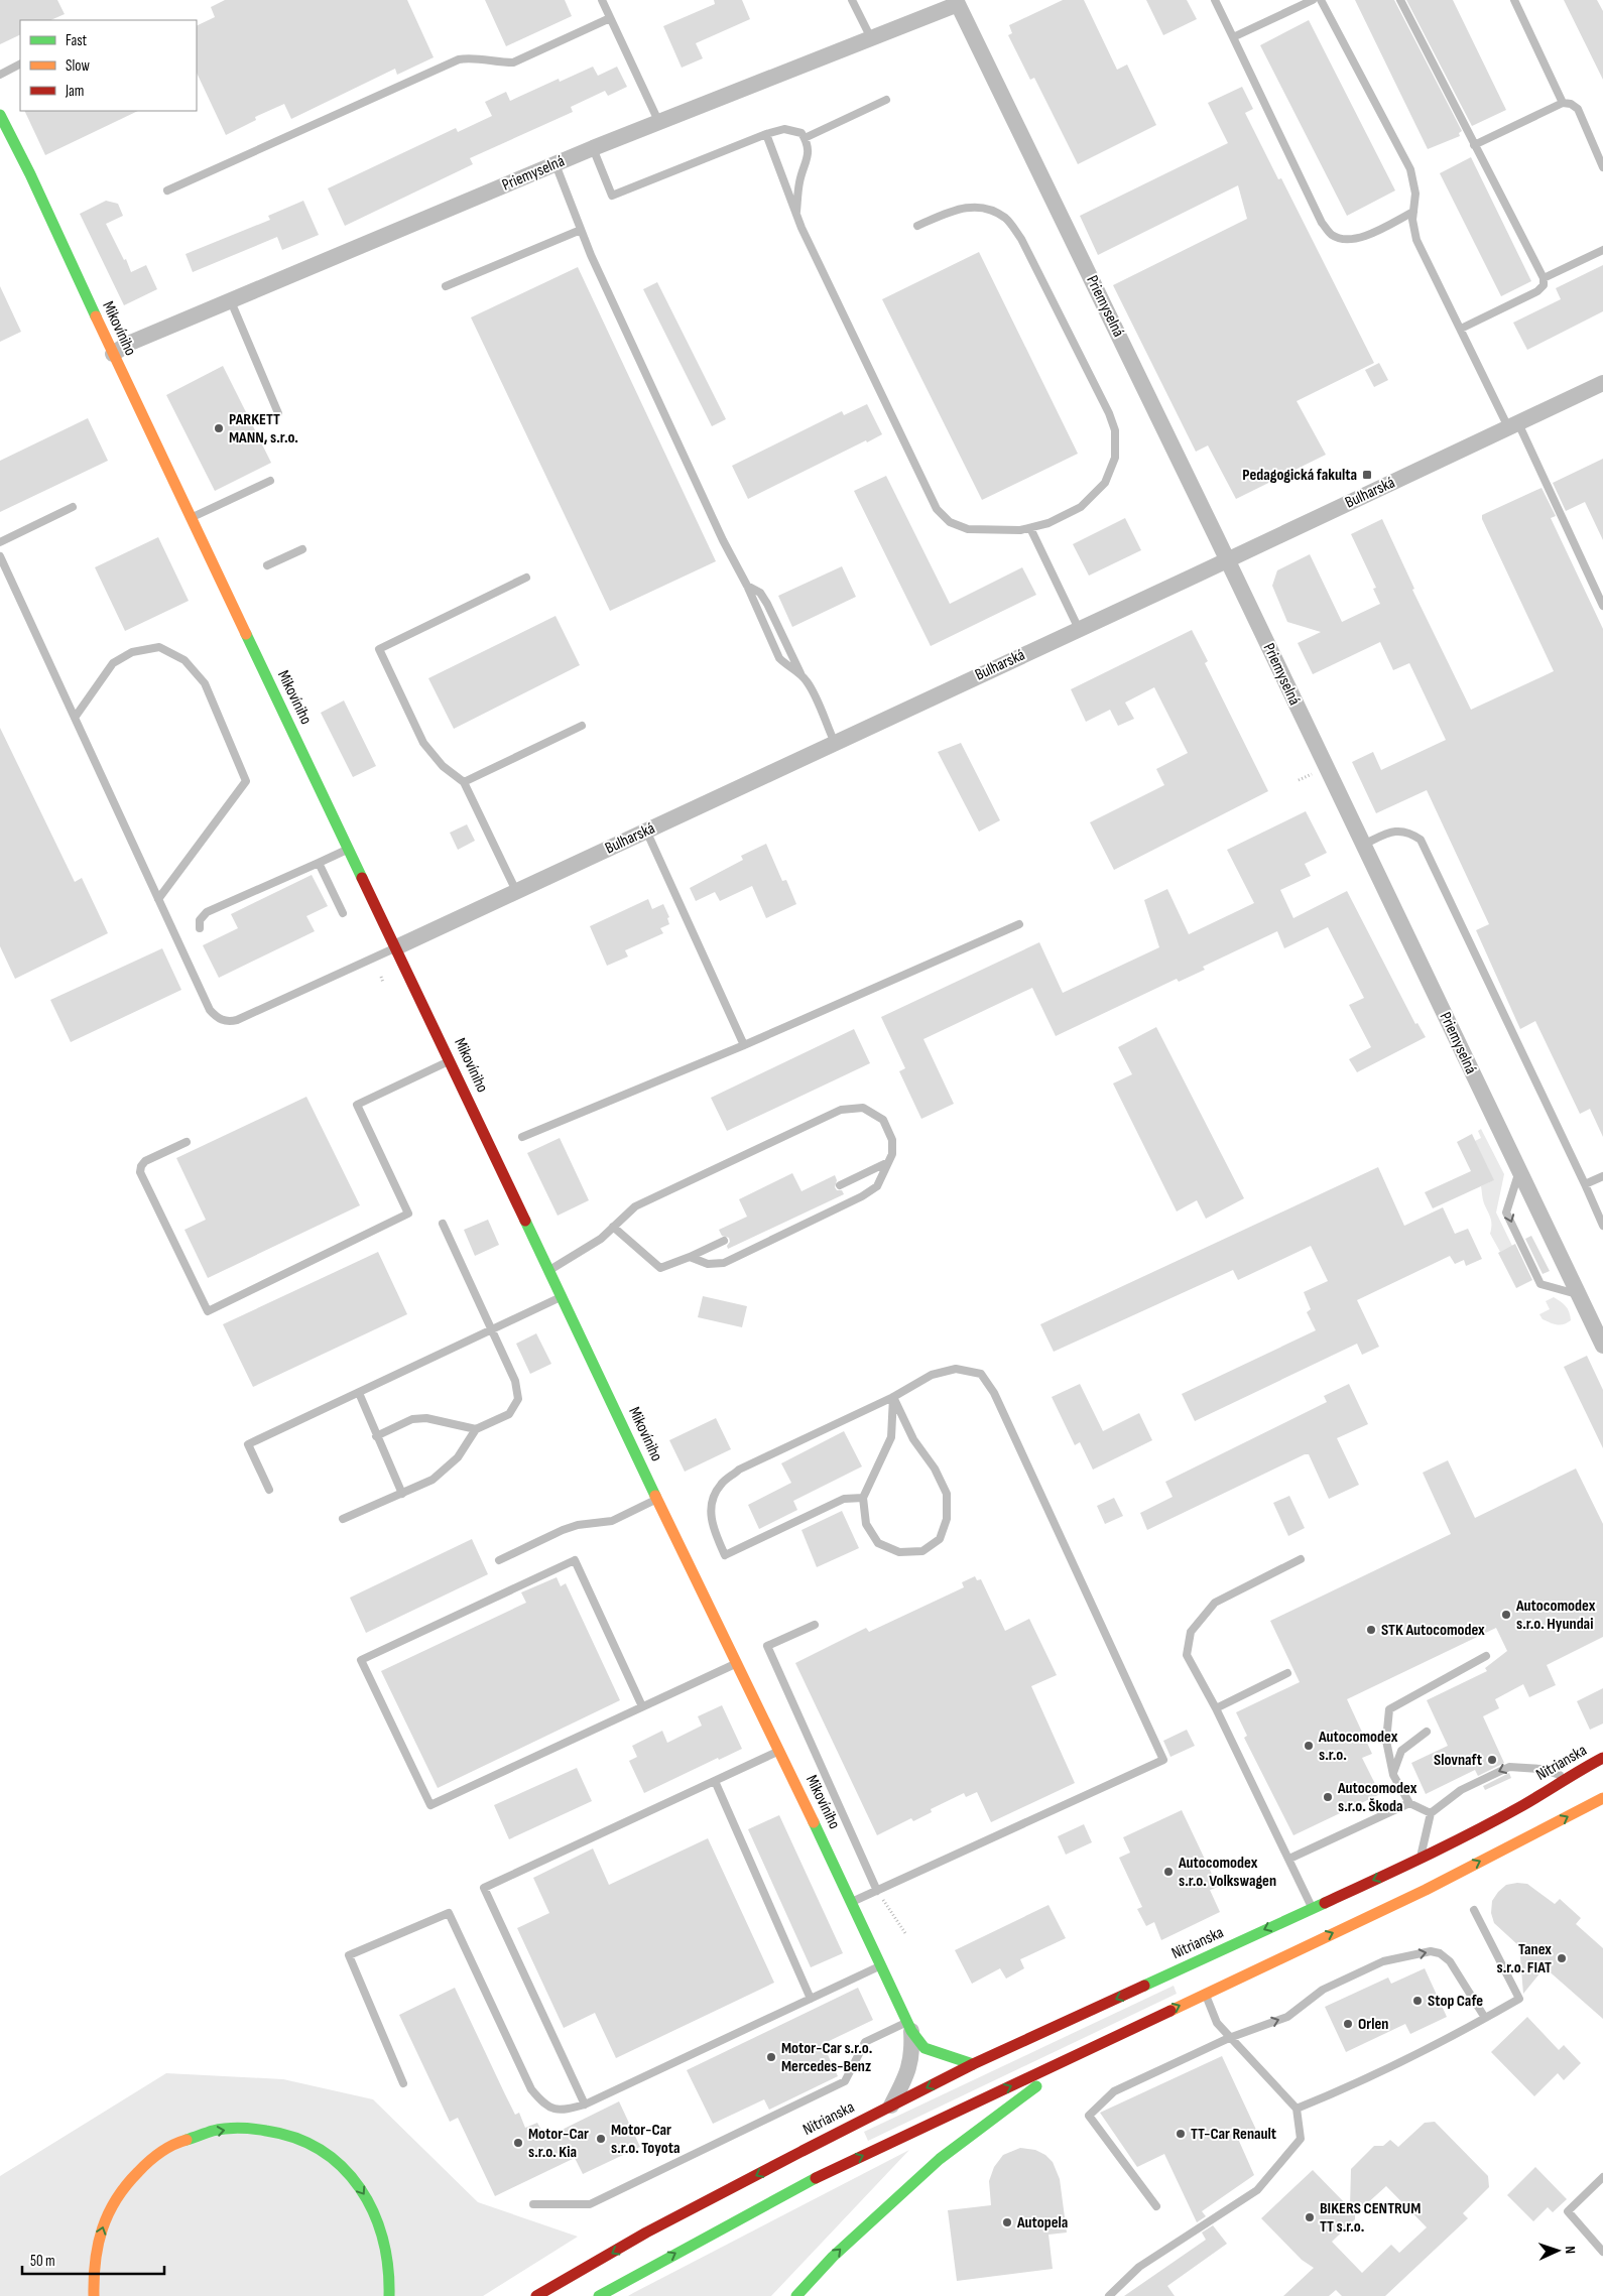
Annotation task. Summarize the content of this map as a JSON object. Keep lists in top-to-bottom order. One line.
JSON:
{"streets":{"main road":["Mikovíniho","Nitrianska"],"street":["Priemyselná","Bulharská"]},"crossings":[["Priemyselná","Mikovíniho"],["Priemyselná","Bulharská"],["Mikovíniho","Bulharská"],["Mikovíniho","Nitrianska"]],"places":{"other":["PARKETT MANN, s.r.o.","Autocomodex s.r.o. Hyundai","STK Autocomodex","Autocomodex s.r.o.","Slovnaft","Autocomodex s.r.o. Škoda","Autocomodex s.r.o. Volkswagen","Tanex s.r.o. FIAT","Stop Cafe","Orlen","Motor-Car s.r.o. Mercedes-Benz","TT-Car Renault","Motor-Car s.r.o. Toyota","Motor-Car s.r.o. Kia","BIKERS CENTRUM TT s.r.o.","Autopela"],"transit":["Pedagogická fakulta"]},"legend":["Fast","Slow","Jam"],"scale_bar":"50 m","north":"right"}
